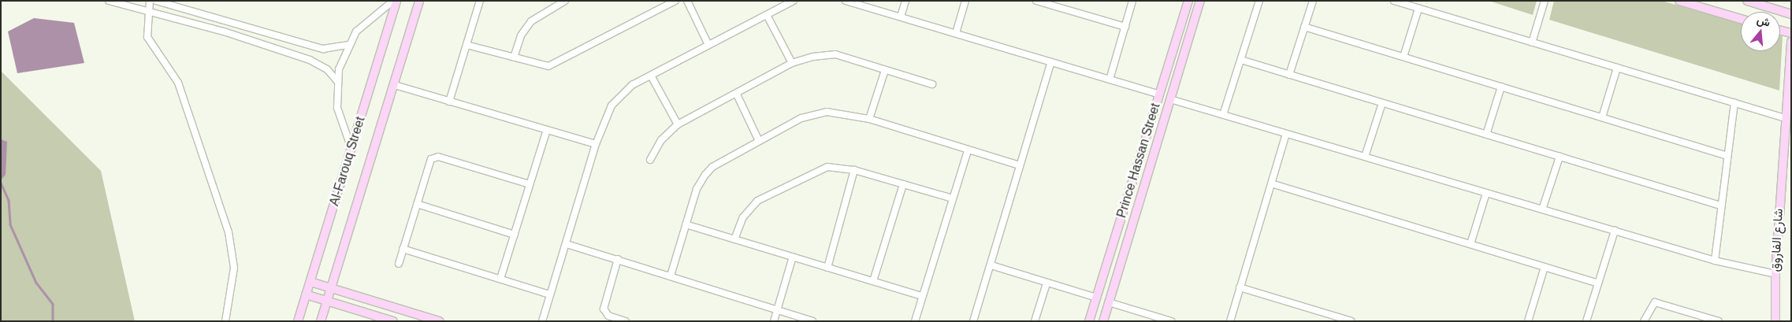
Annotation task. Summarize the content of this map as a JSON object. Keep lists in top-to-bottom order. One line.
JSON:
{"streets":{"main road":["Prince Hassan Street","Al-Farouq Street","شارع الفاروق"]},"north":"top"}
